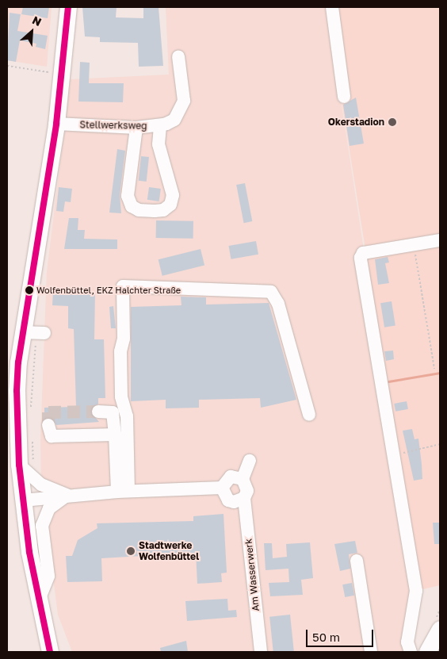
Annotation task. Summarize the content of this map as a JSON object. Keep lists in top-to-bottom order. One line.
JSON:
{"streets":{"street":["Stellwerksweg","Am Wasserwerk"]},"places":["Okerstadion","Wolfenbüttel, EKZ Halchter Straße","Stadtwerke Wolfenbüttel"],"scale_bar":"50 m","north":"top right"}
